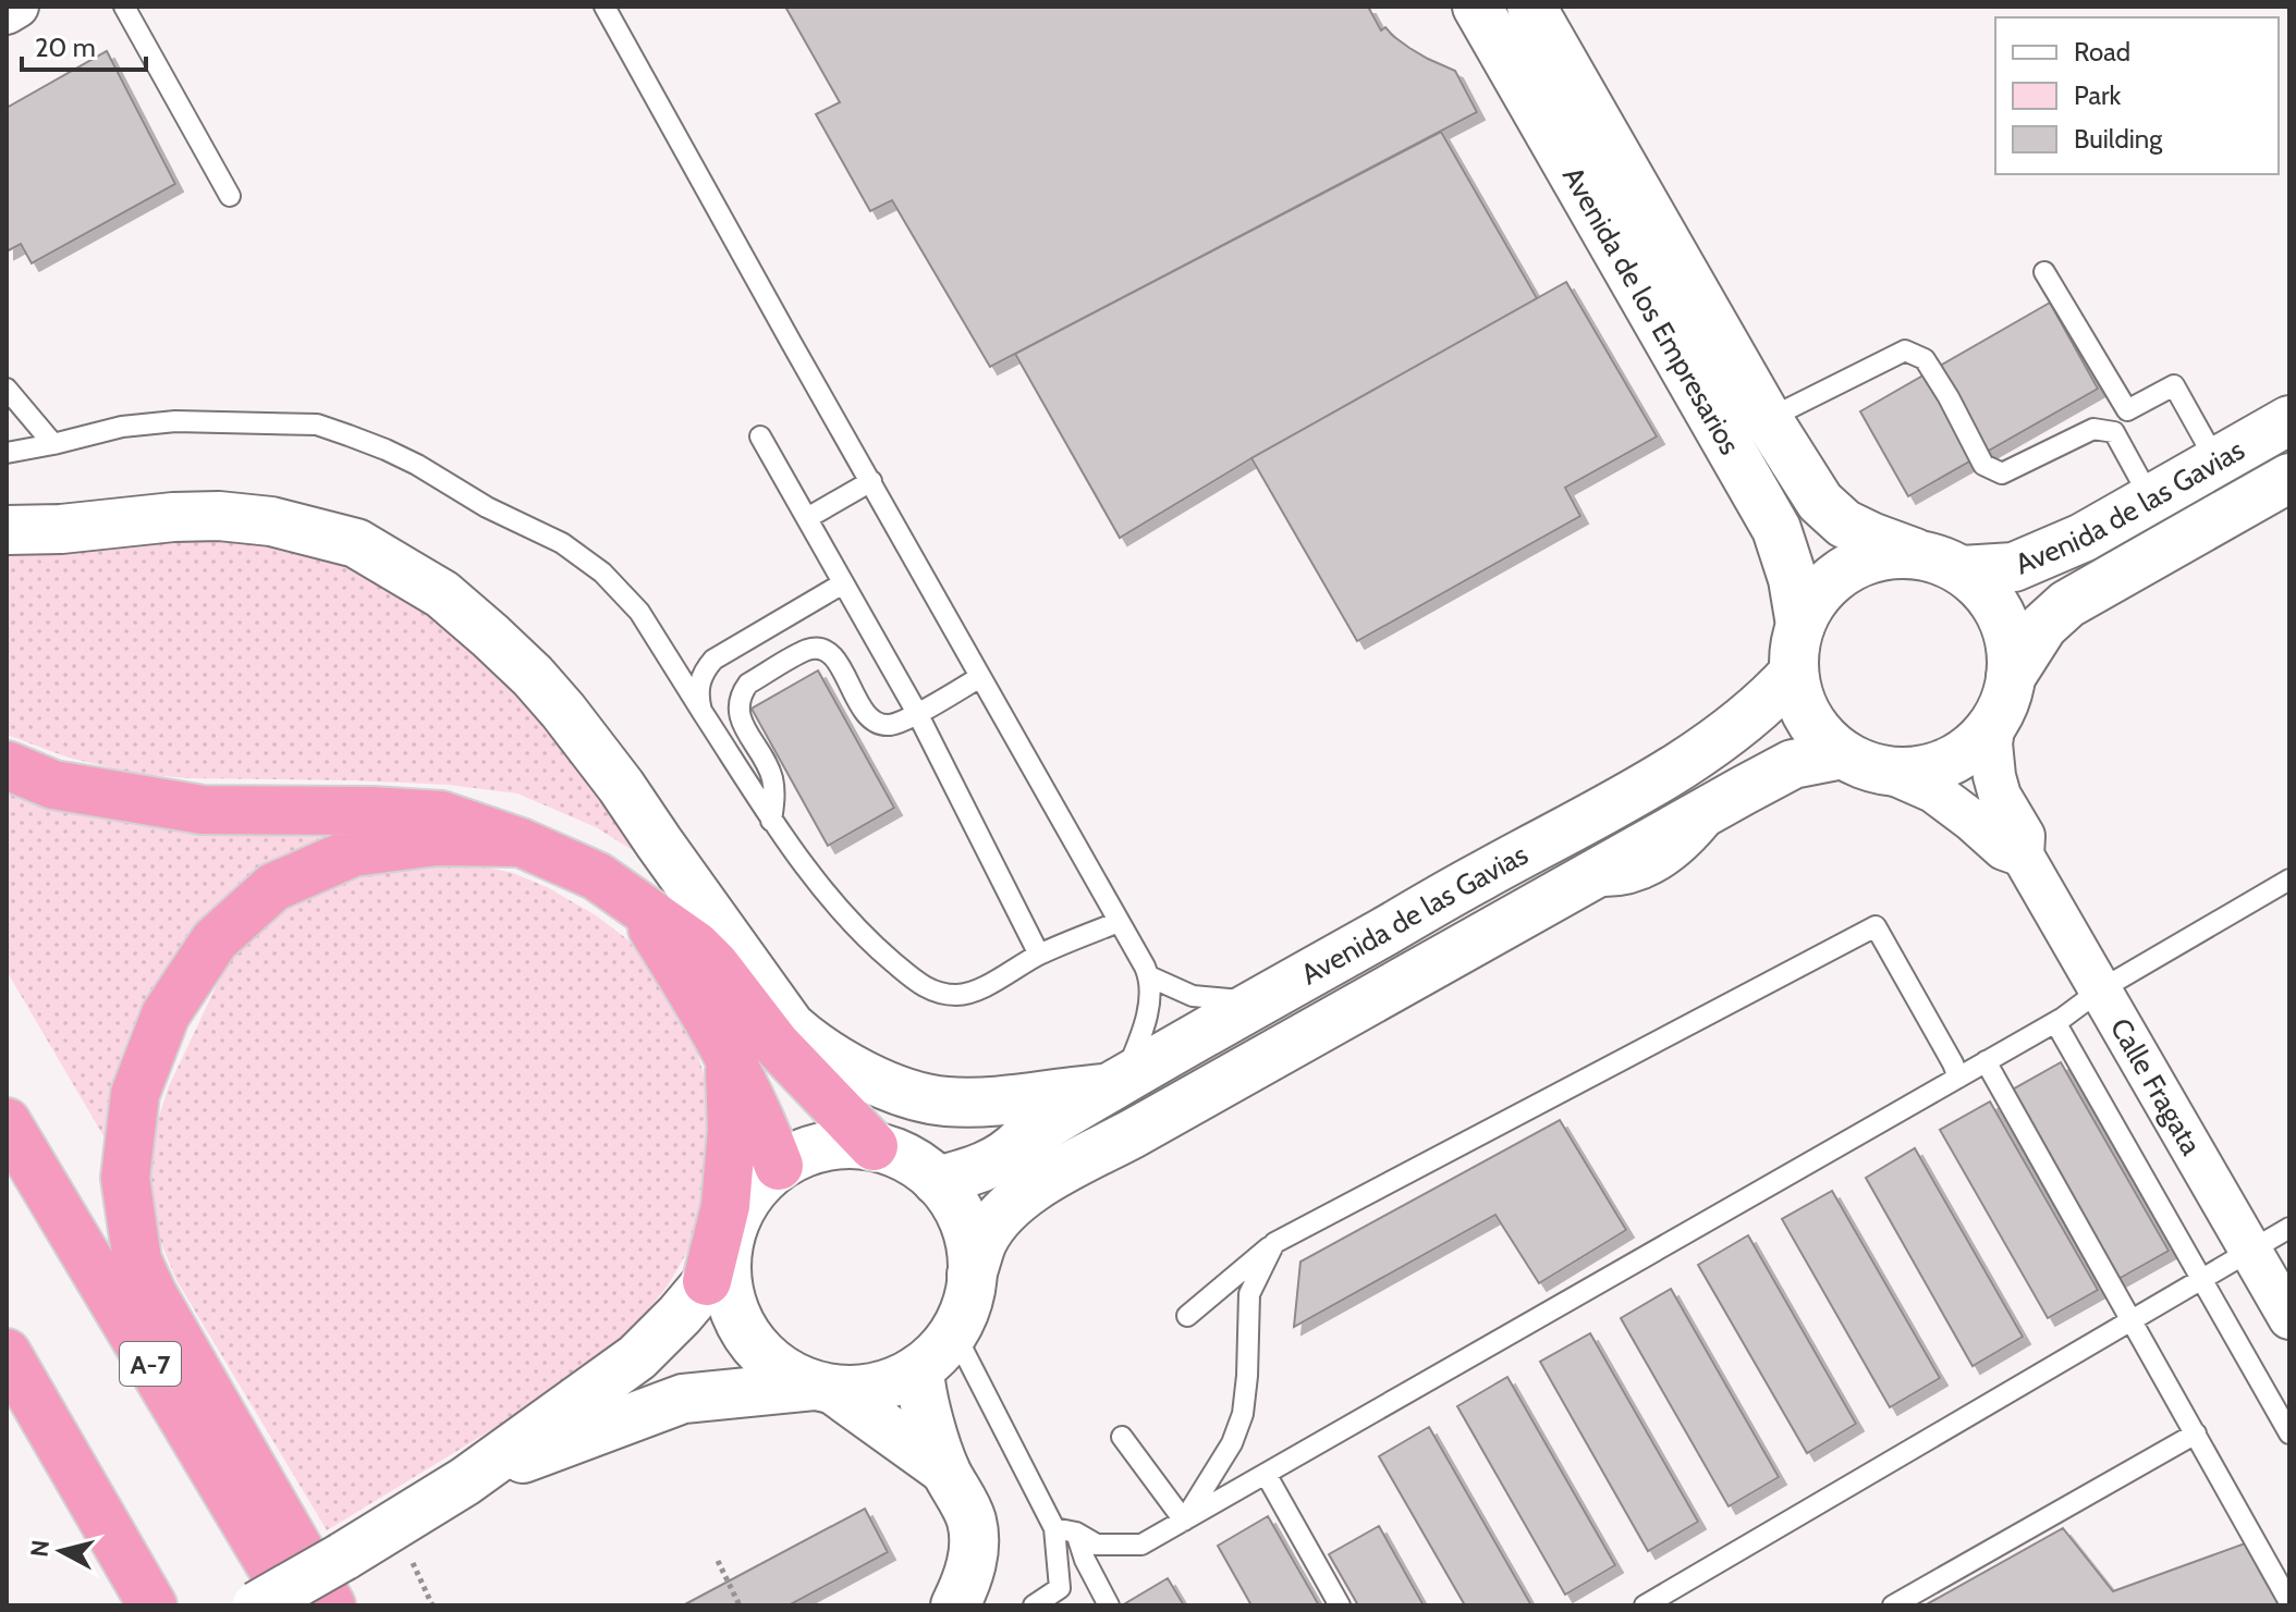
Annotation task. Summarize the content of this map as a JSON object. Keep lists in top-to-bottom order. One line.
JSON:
{"streets":{"highway":["A-7"],"street":["Avenida de los Empresarios","Avenida de las Gavias","Calle Fragata"]},"crossings":[["Avenida de los Empresarios","Avenida de las Gavias"],["Avenida de los Empresarios","Calle Fragata"],["Avenida de las Gavias","Calle Fragata"]],"legend":["Road","Park","Building"],"scale_bar":"20 m","north":"left"}
